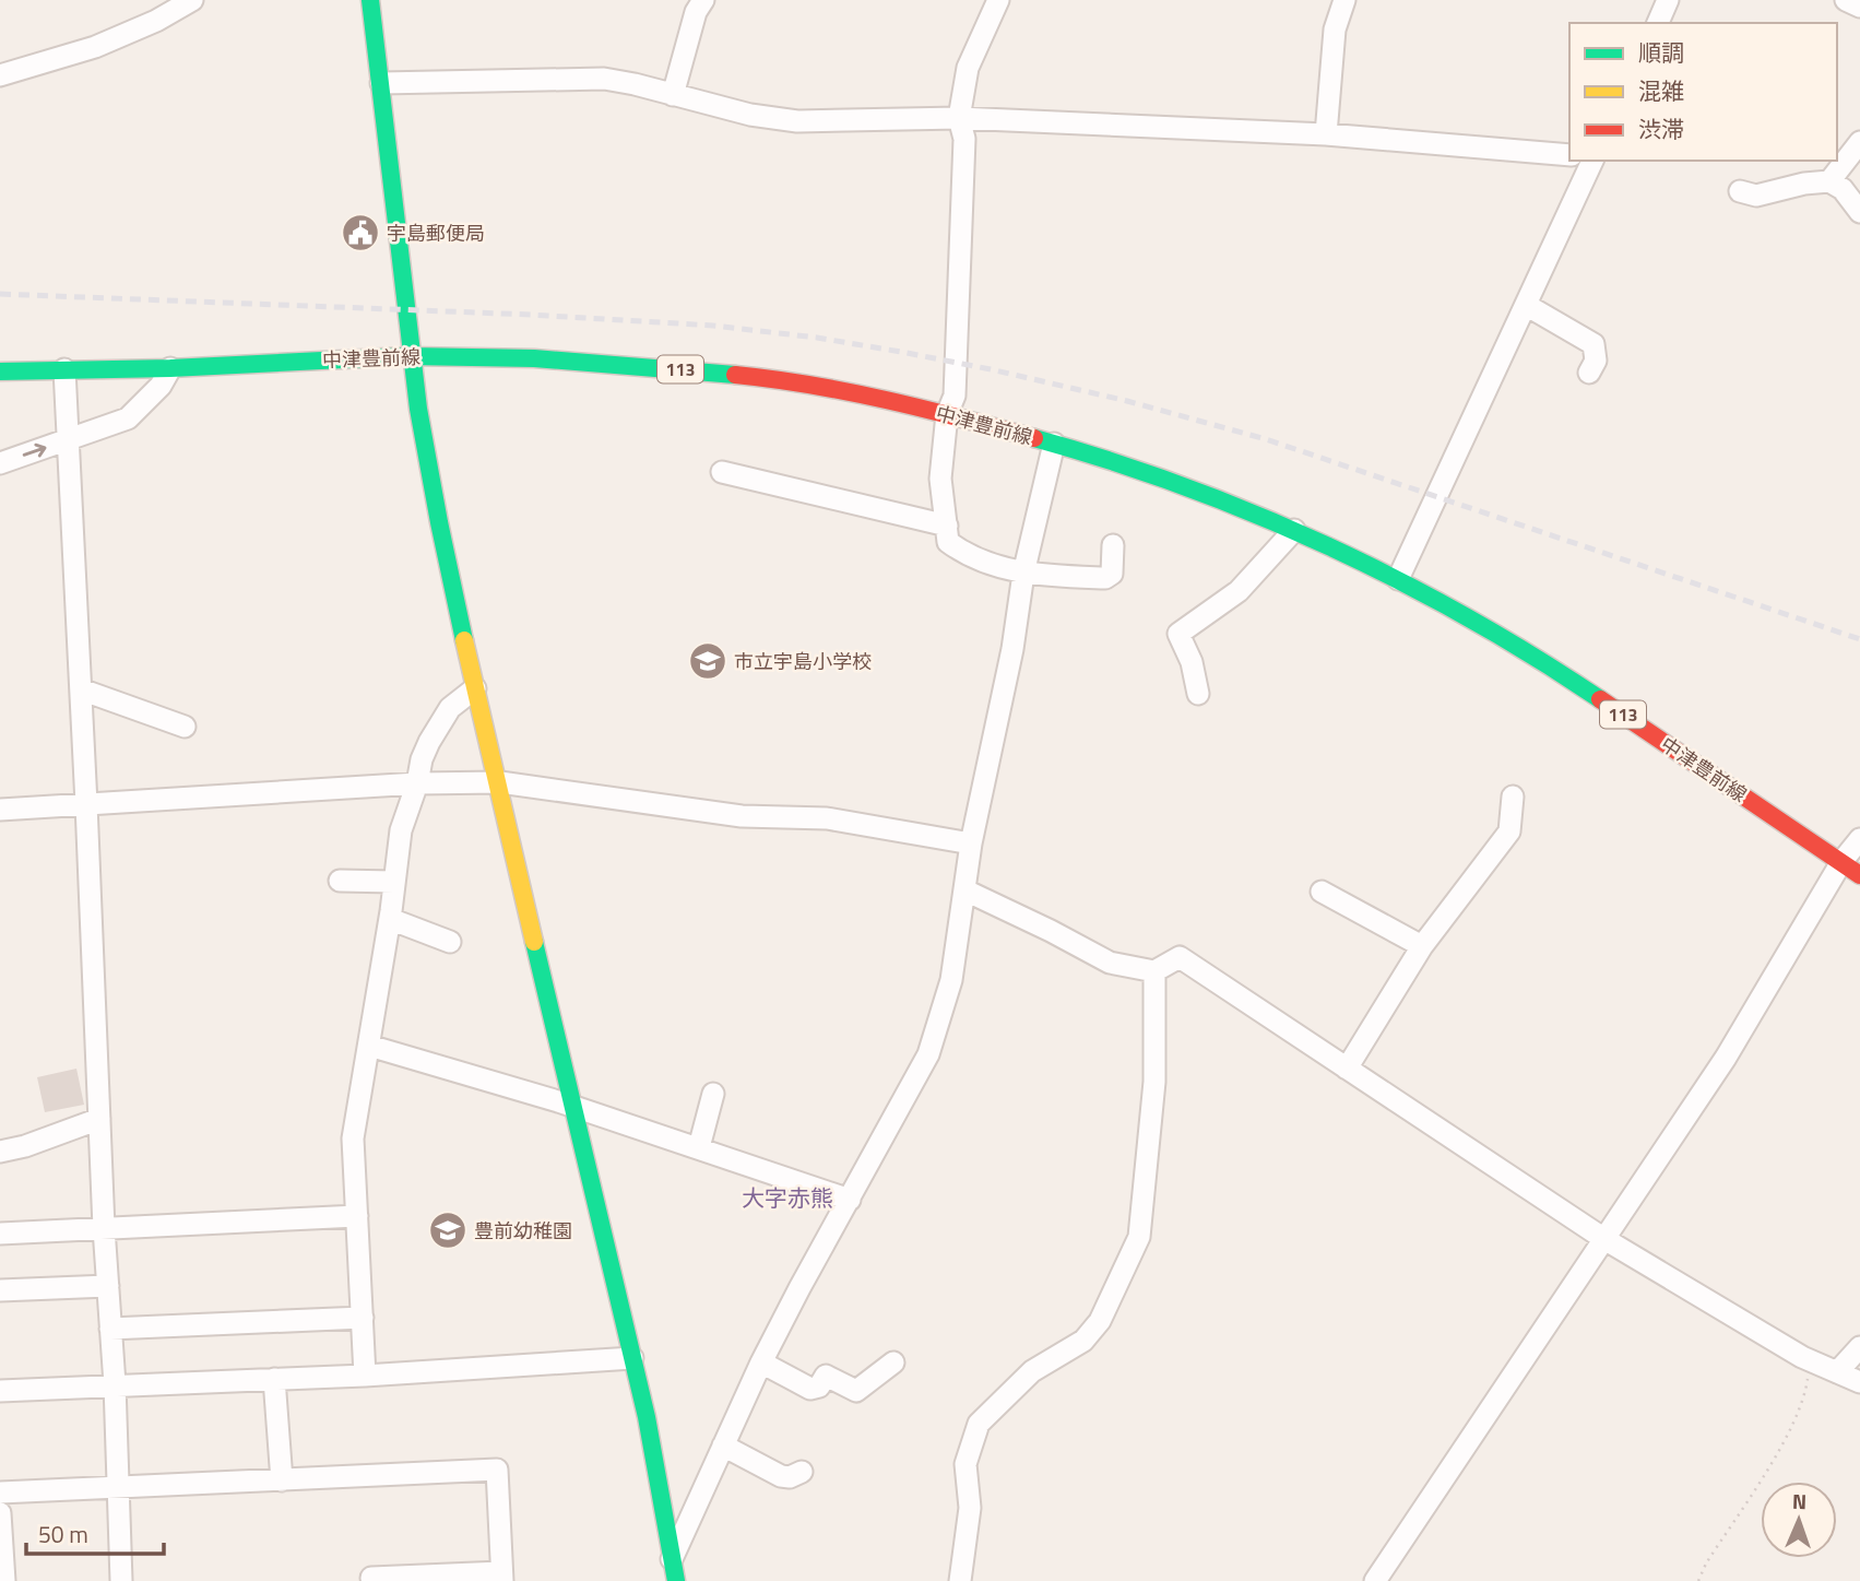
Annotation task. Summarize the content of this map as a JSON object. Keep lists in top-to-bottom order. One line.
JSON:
{"streets":{"main road":["中津豊前線","113"]},"districts":["大字赤熊"],"places":{"public building":["宇島郵便局"],"school or university":["市立宇島小学校","豊前幼稚園"]},"legend":["順調","混雑","渋滞"],"scale_bar":"50 m","north":"top"}
